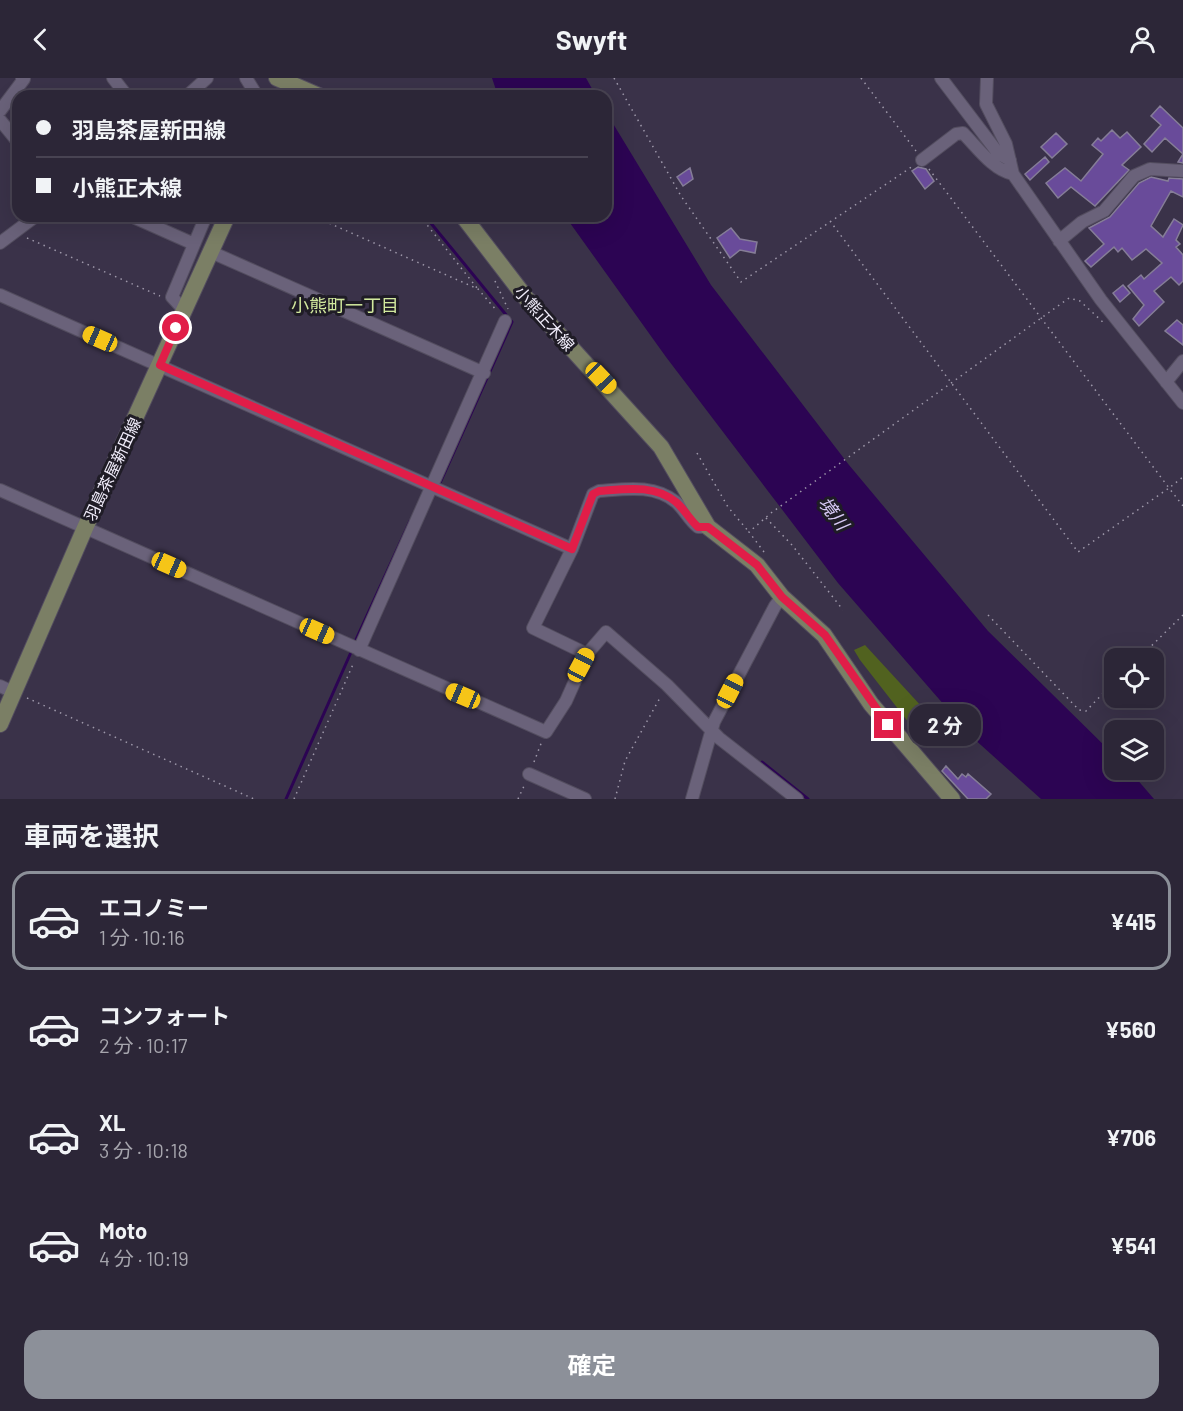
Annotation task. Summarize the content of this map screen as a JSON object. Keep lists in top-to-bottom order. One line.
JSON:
{"streets":{"main road":["小熊正木線","羽島茶屋新田線"]},"districts":["小熊町一丁目"],"water":["境川"],"page":{"header":"Swyft","banner":["羽島茶屋新田線","小熊正木線"],"bubble":"2 分","heading":"車両を選択","list":[{"name":"エコノミー","note":"1 分 · 10:16","value":"¥415"},{"name":"コンフォート","note":"2 分 · 10:17","value":"¥560"},{"name":"XL","note":"3 分 · 10:18","value":"¥706"},{"name":"Moto","note":"4 分 · 10:19","value":"¥541"}],"buttons":"確定"}}
